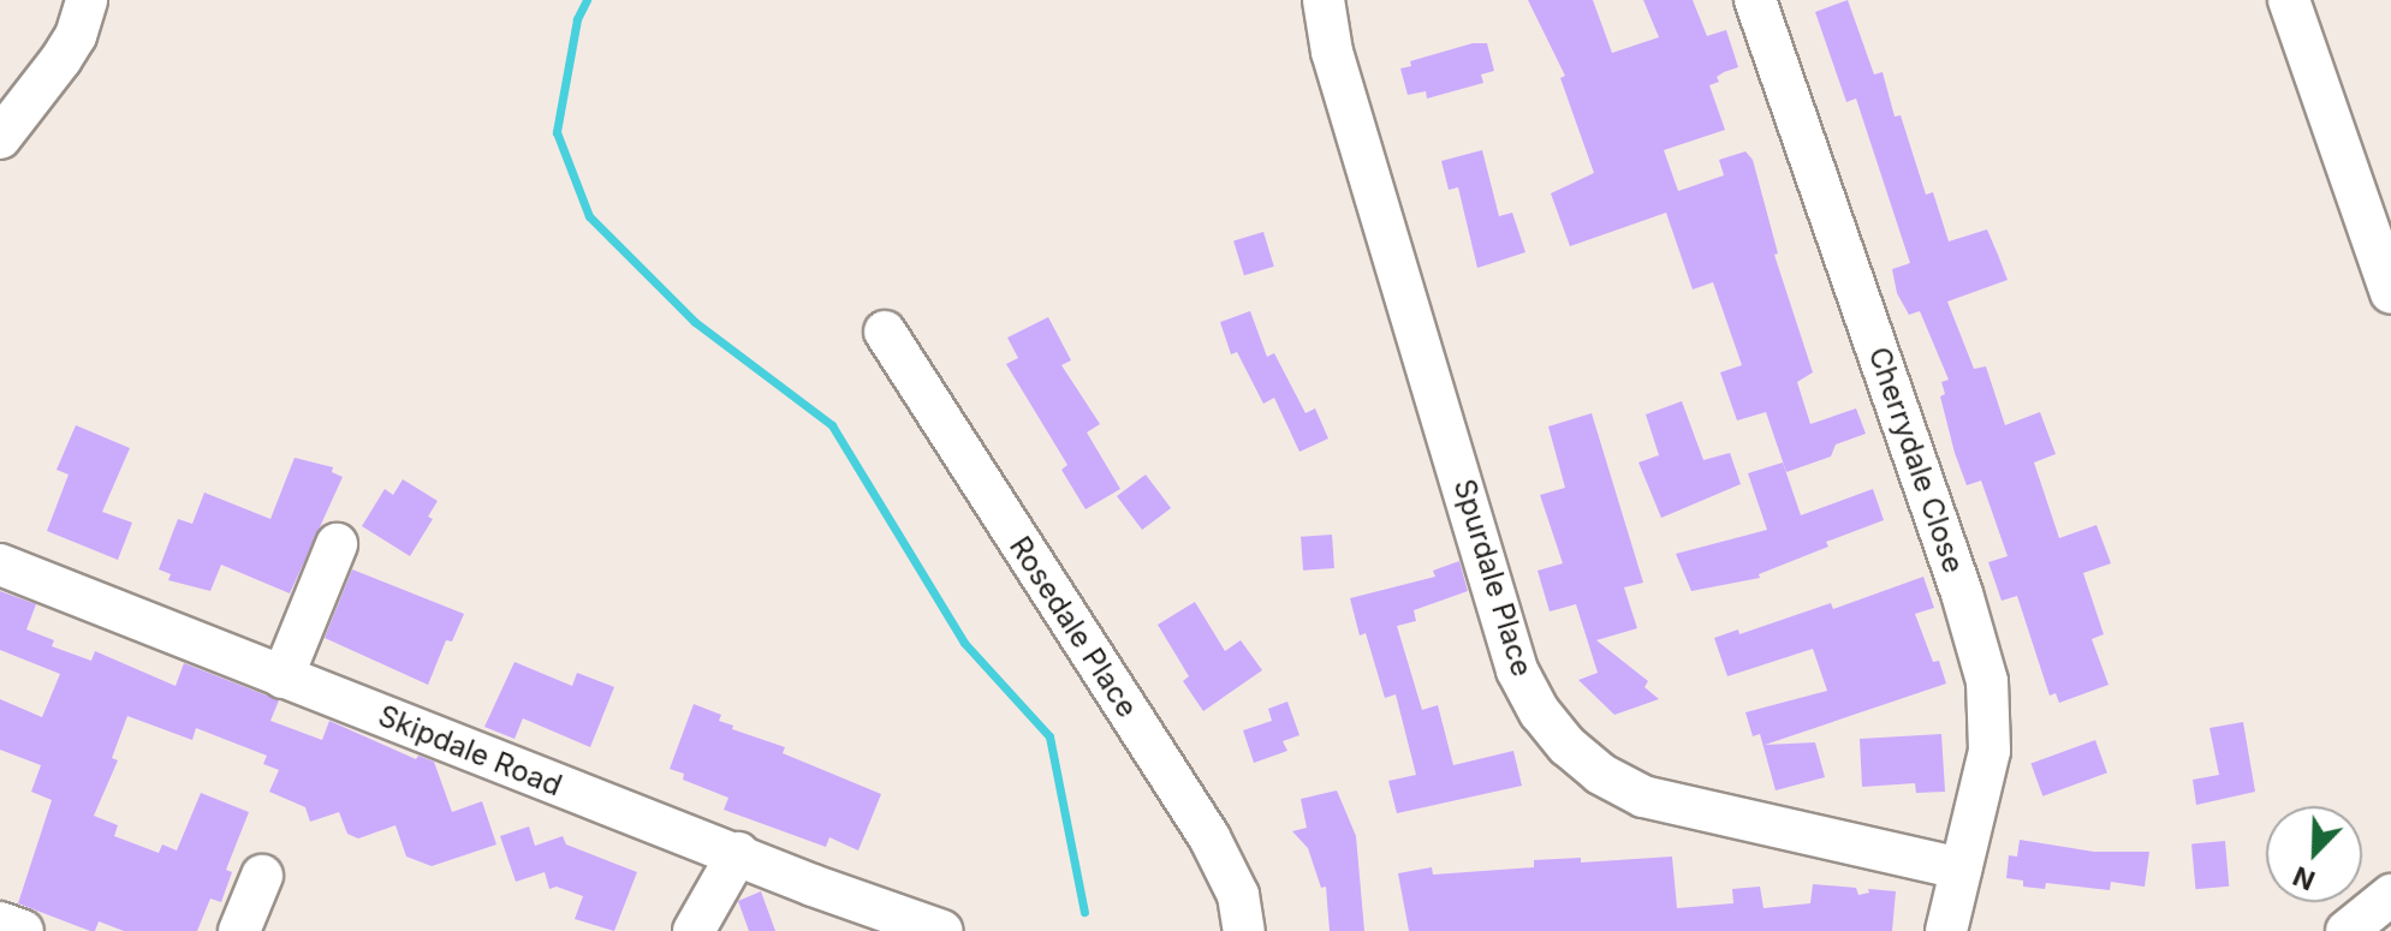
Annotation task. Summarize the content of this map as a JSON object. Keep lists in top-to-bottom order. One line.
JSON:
{"streets":{"street":["Cherrydale Close","Spurdale Place","Rosedale Place","Skipdale Road"]},"crossings":[["Cherrydale Close","Spurdale Place"]],"north":"bottom left"}
